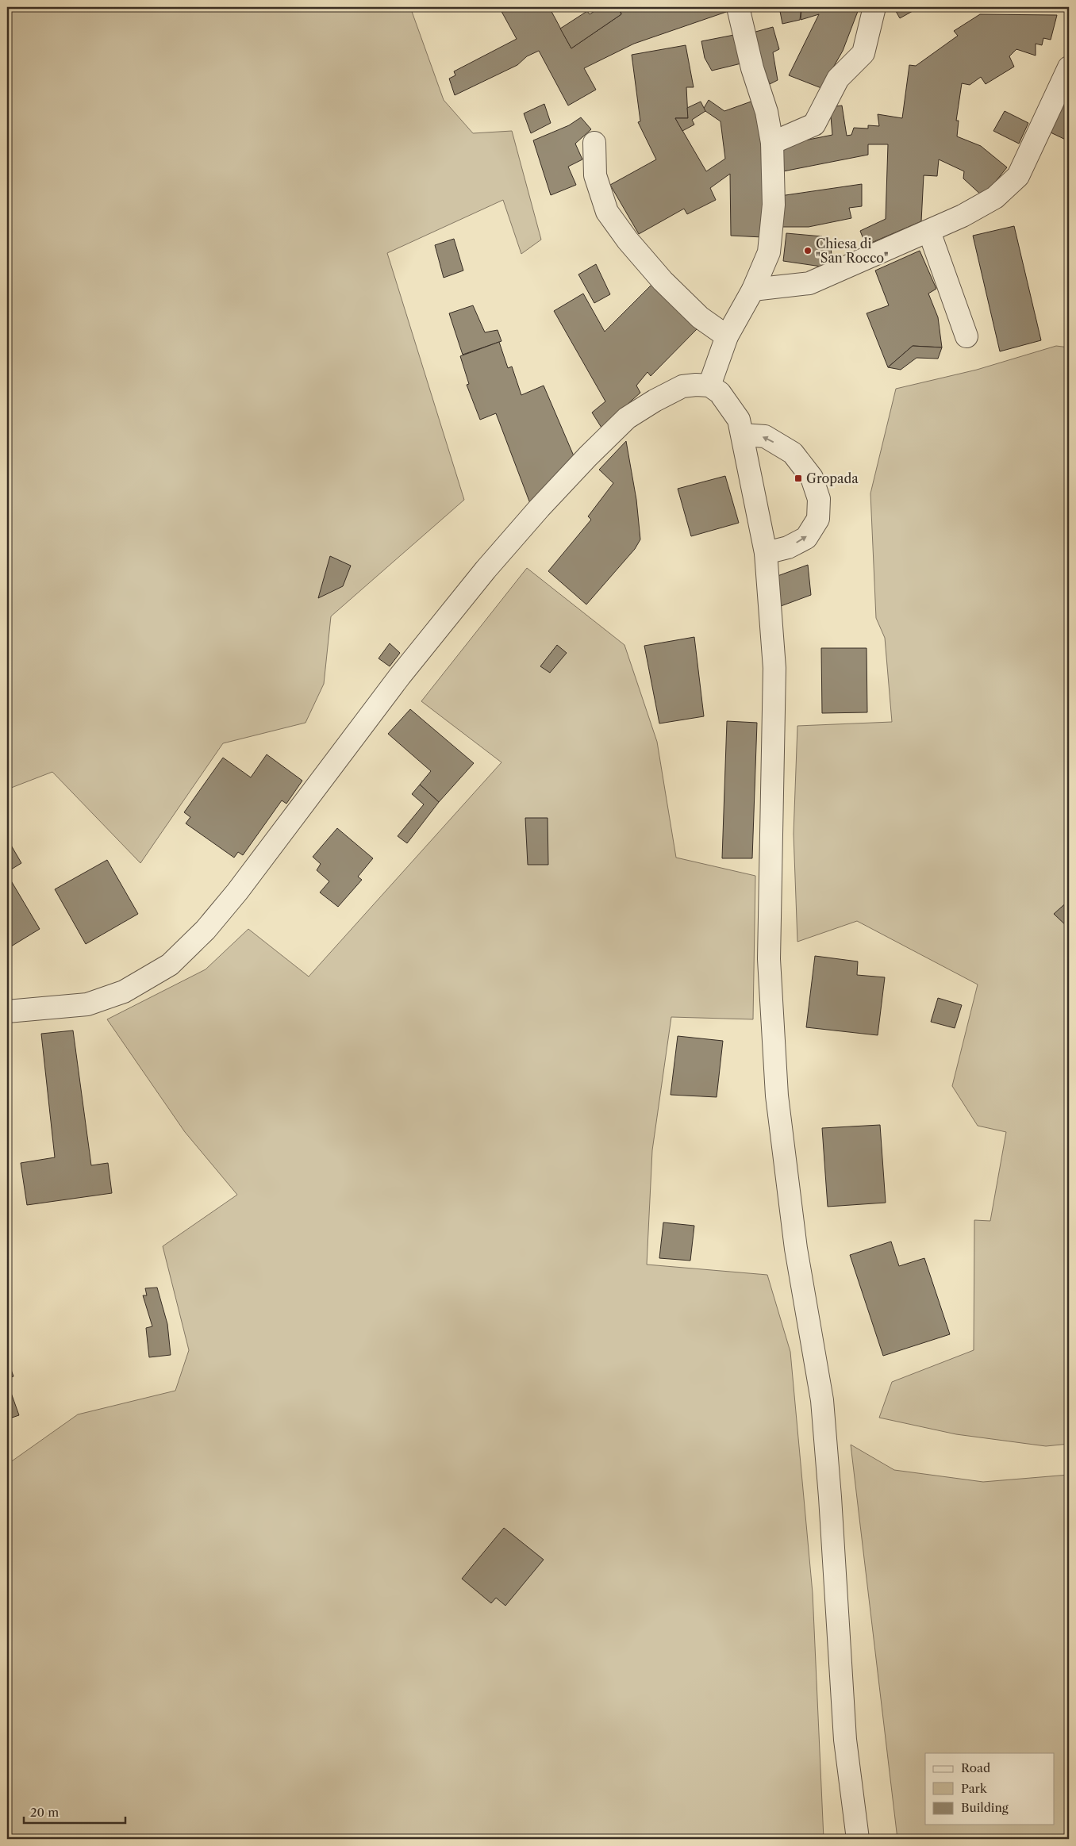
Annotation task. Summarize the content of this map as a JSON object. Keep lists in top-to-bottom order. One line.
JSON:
{"places":{"other":["Chiesa di \"San Rocco\""],"transit":["Gropada"]},"legend":["Road","Park","Building"],"scale_bar":"20 m"}
